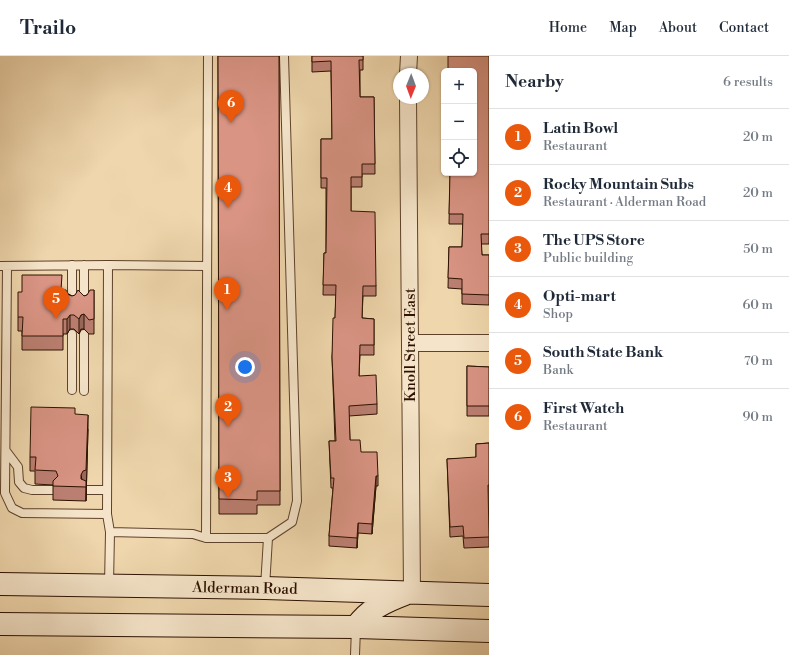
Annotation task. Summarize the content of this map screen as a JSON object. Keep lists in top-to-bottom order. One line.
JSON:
{"streets":{"main road":["Alderman Road"],"street":["Knoll Street East"]},"crossings":[["Knoll Street East","Alderman Road"]],"north":"bottom","page":{"header":"Trailo","nav":["Home","Map","About","Contact"],"heading":["Nearby","6 results"],"map_buttons":["+","−"],"pins":["6","4","1","5","2","3"],"list":[{"mark":"1","name":"Latin Bowl","note":"Restaurant","value":"20 m"},{"mark":"2","name":"Rocky Mountain Subs","note":"Restaurant · Alderman Road","value":"20 m"},{"mark":"3","name":"The UPS Store","note":"Public building","value":"50 m"},{"mark":"4","name":"Opti-mart","note":"Shop","value":"60 m"},{"mark":"5","name":"South State Bank","note":"Bank","value":"70 m"},{"mark":"6","name":"First Watch","note":"Restaurant","value":"90 m"}]}}
